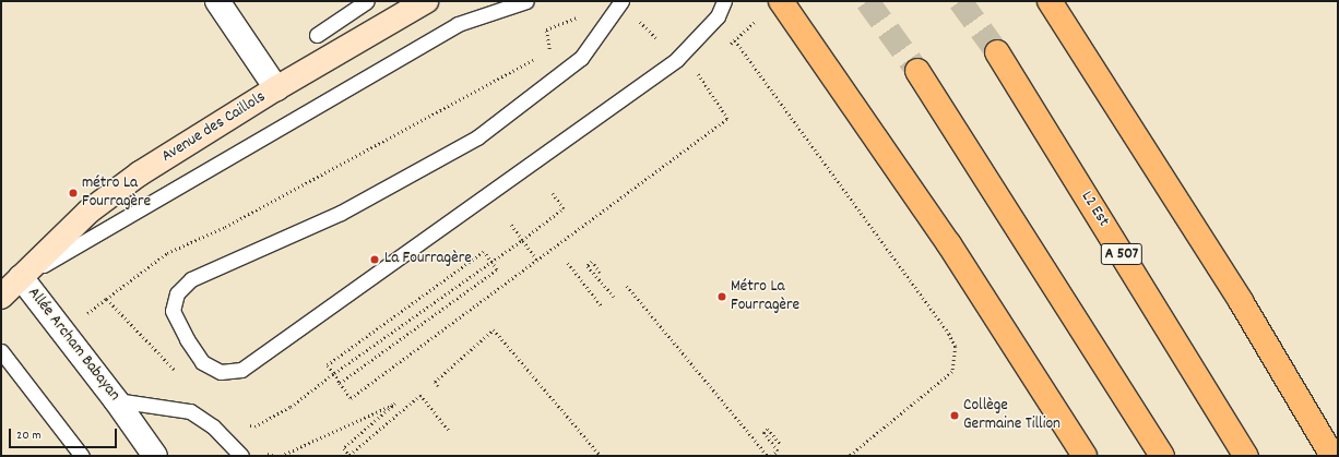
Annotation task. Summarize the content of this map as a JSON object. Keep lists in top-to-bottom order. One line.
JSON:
{"streets":{"highway":["L2 Est","A 507"],"street":["Avenue des Caillols","Allée Archam Babayan"]},"crossings":[["Avenue des Caillols","Allée Archam Babayan"]],"places":["métro La Fourragère","La Fourragère","Métro La Fourragère","Collège Germaine Tillion"],"scale_bar":"20 m"}
